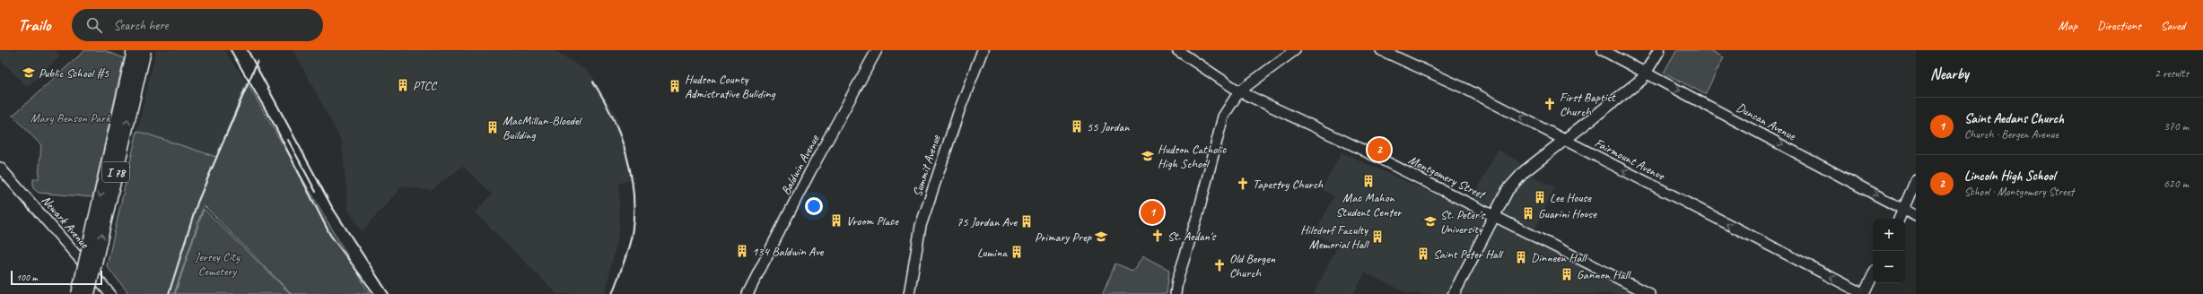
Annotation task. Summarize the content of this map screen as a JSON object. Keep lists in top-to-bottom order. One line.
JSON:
{"streets":{"highway":["I 78"],"street":["Duncan Avenue","Fairmount Avenue","Baldwin Avenue","Summit Avenue","Montgomery Street","Newark Avenue"]},"one_way":["Duncan Avenue","Fairmount Avenue"],"parks":["Mary Benson Park","Jersey City Cemetery"],"places":{"school or university":["Public School #5","Hudson Catholic High School","St. Peter's University","Primary Prep"],"building":["PTCC","Hudson County Admistrative Buliding","55 Jordan","MacMillan-Bloedel Building","Mac Mahon Student Center","Lee House","Guarini House","Vroom Place","75 Jordan Ave","Hilsdorf Faculty Memorial Hall","134 Baldwin Ave","Lumina","Saint Peter Hall","Dinneen Hall","Gannon Hall"],"church":["First Baptist Church","Tapestry Church","St. Aedan's","Old Bergen Church"]},"scale_bar":"100 m","page":{"header":"Trailo","search":"Search here","nav":["Map","Directions","Saved"],"heading":["Nearby","2 results"],"list":[{"mark":"1","name":"Saint Aedans Church","note":"Church · Bergen Avenue","value":"370 m"},{"mark":"2","name":"Lincoln High School","note":"School · Montgomery Street","value":"620 m"}],"pins":["2","1"],"map_buttons":["+","−"],"scale":"100 m"}}
